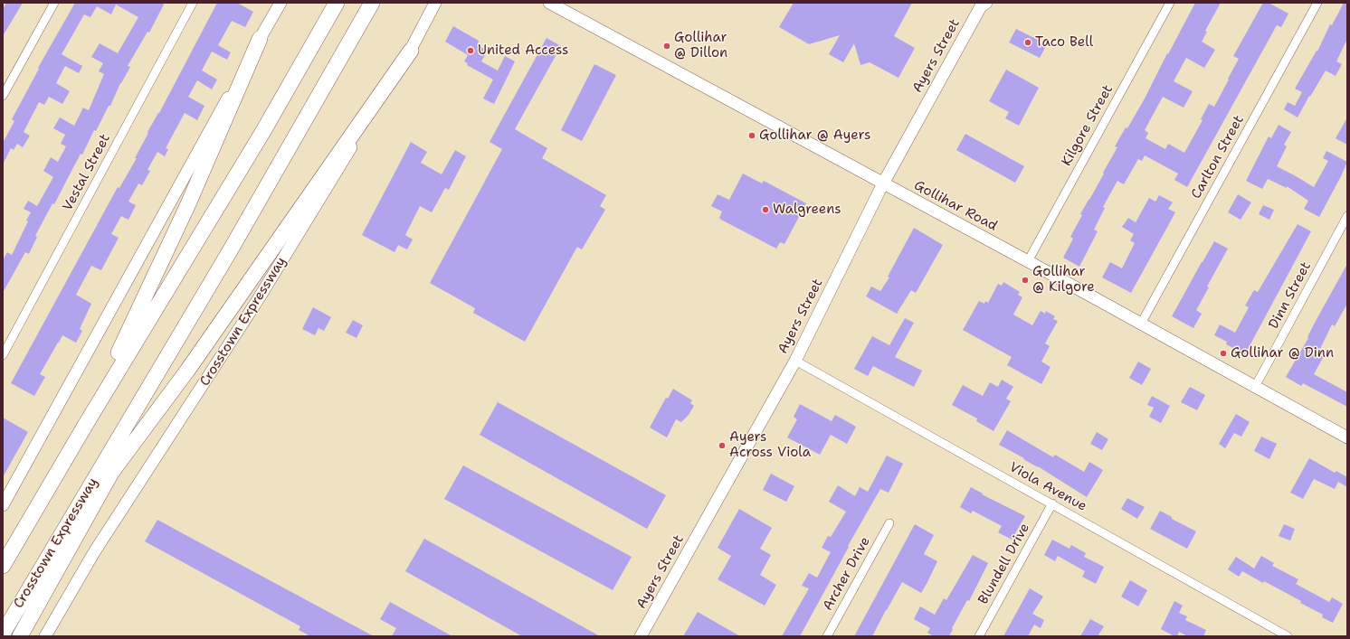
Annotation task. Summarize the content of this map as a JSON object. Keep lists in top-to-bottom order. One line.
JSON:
{"streets":{"highway":["Crosstown Expressway"],"main road":["Ayers Street","Gollihar Road"],"street":["Kilgore Street","Carlton Street","Vestal Street","Dinn Street","Viola Avenue","Blundell Drive","Archer Drive"]},"crossings":[["Ayers Street","Gollihar Road"],["Ayers Street","Viola Avenue"],["Kilgore Street","Gollihar Road"],["Carlton Street","Gollihar Road"],["Gollihar Road","Dinn Street"],["Viola Avenue","Blundell Drive"]],"places":["Taco Bell","Gollihar @ Dillon","United Access","Gollihar @ Ayers","Walgreens","Gollihar @ Kilgore","Gollihar @ Dinn","Ayers Across Viola"]}
